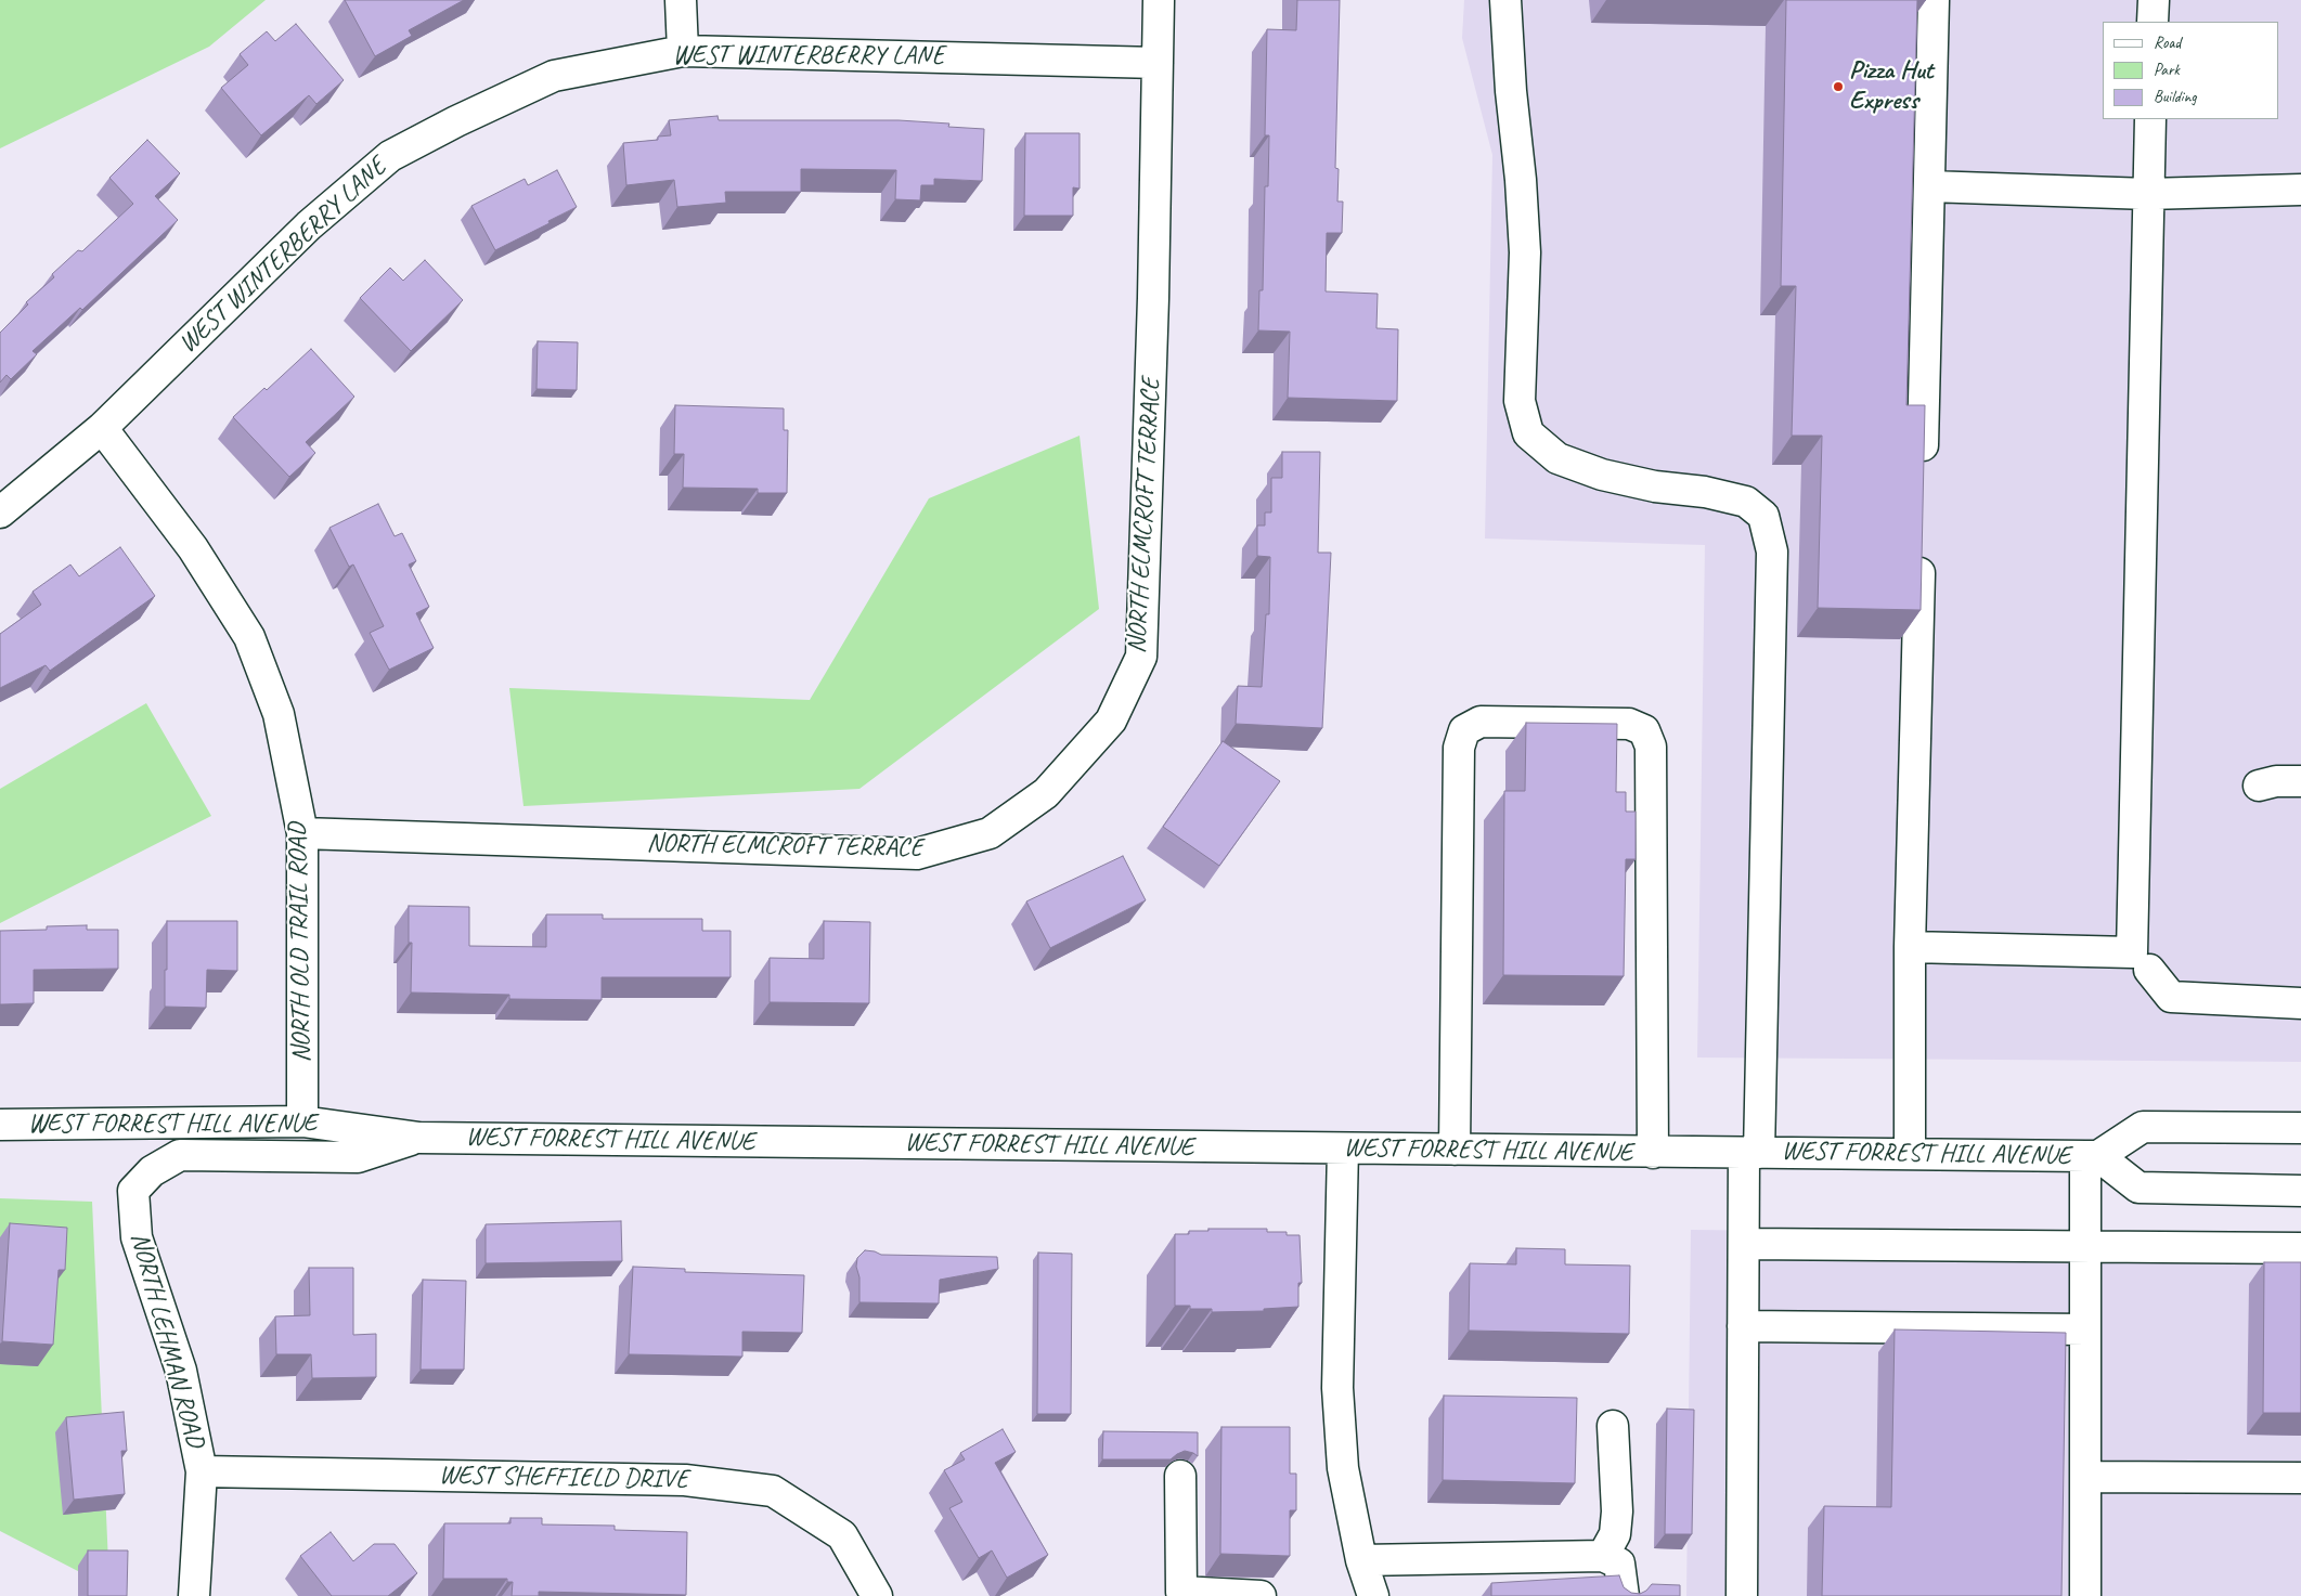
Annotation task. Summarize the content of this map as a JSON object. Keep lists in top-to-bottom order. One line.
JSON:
{"streets":{"street":["WEST WINTERBERRY LANE","NORTH ELMCROFT TERRACE","NORTH OLD TRAIL ROAD","WEST FORREST HILL AVENUE","NORTH LEHMAN ROAD","WEST SHEFFIELD DRIVE"]},"crossings":[["WEST WINTERBERRY LANE","NORTH ELMCROFT TERRACE"],["WEST WINTERBERRY LANE","NORTH OLD TRAIL ROAD"],["NORTH ELMCROFT TERRACE","NORTH OLD TRAIL ROAD"],["NORTH OLD TRAIL ROAD","WEST FORREST HILL AVENUE"],["WEST FORREST HILL AVENUE","NORTH LEHMAN ROAD"],["NORTH LEHMAN ROAD","WEST SHEFFIELD DRIVE"]],"places":["Pizza Hut Express"],"legend":["Road","Park","Building"]}
